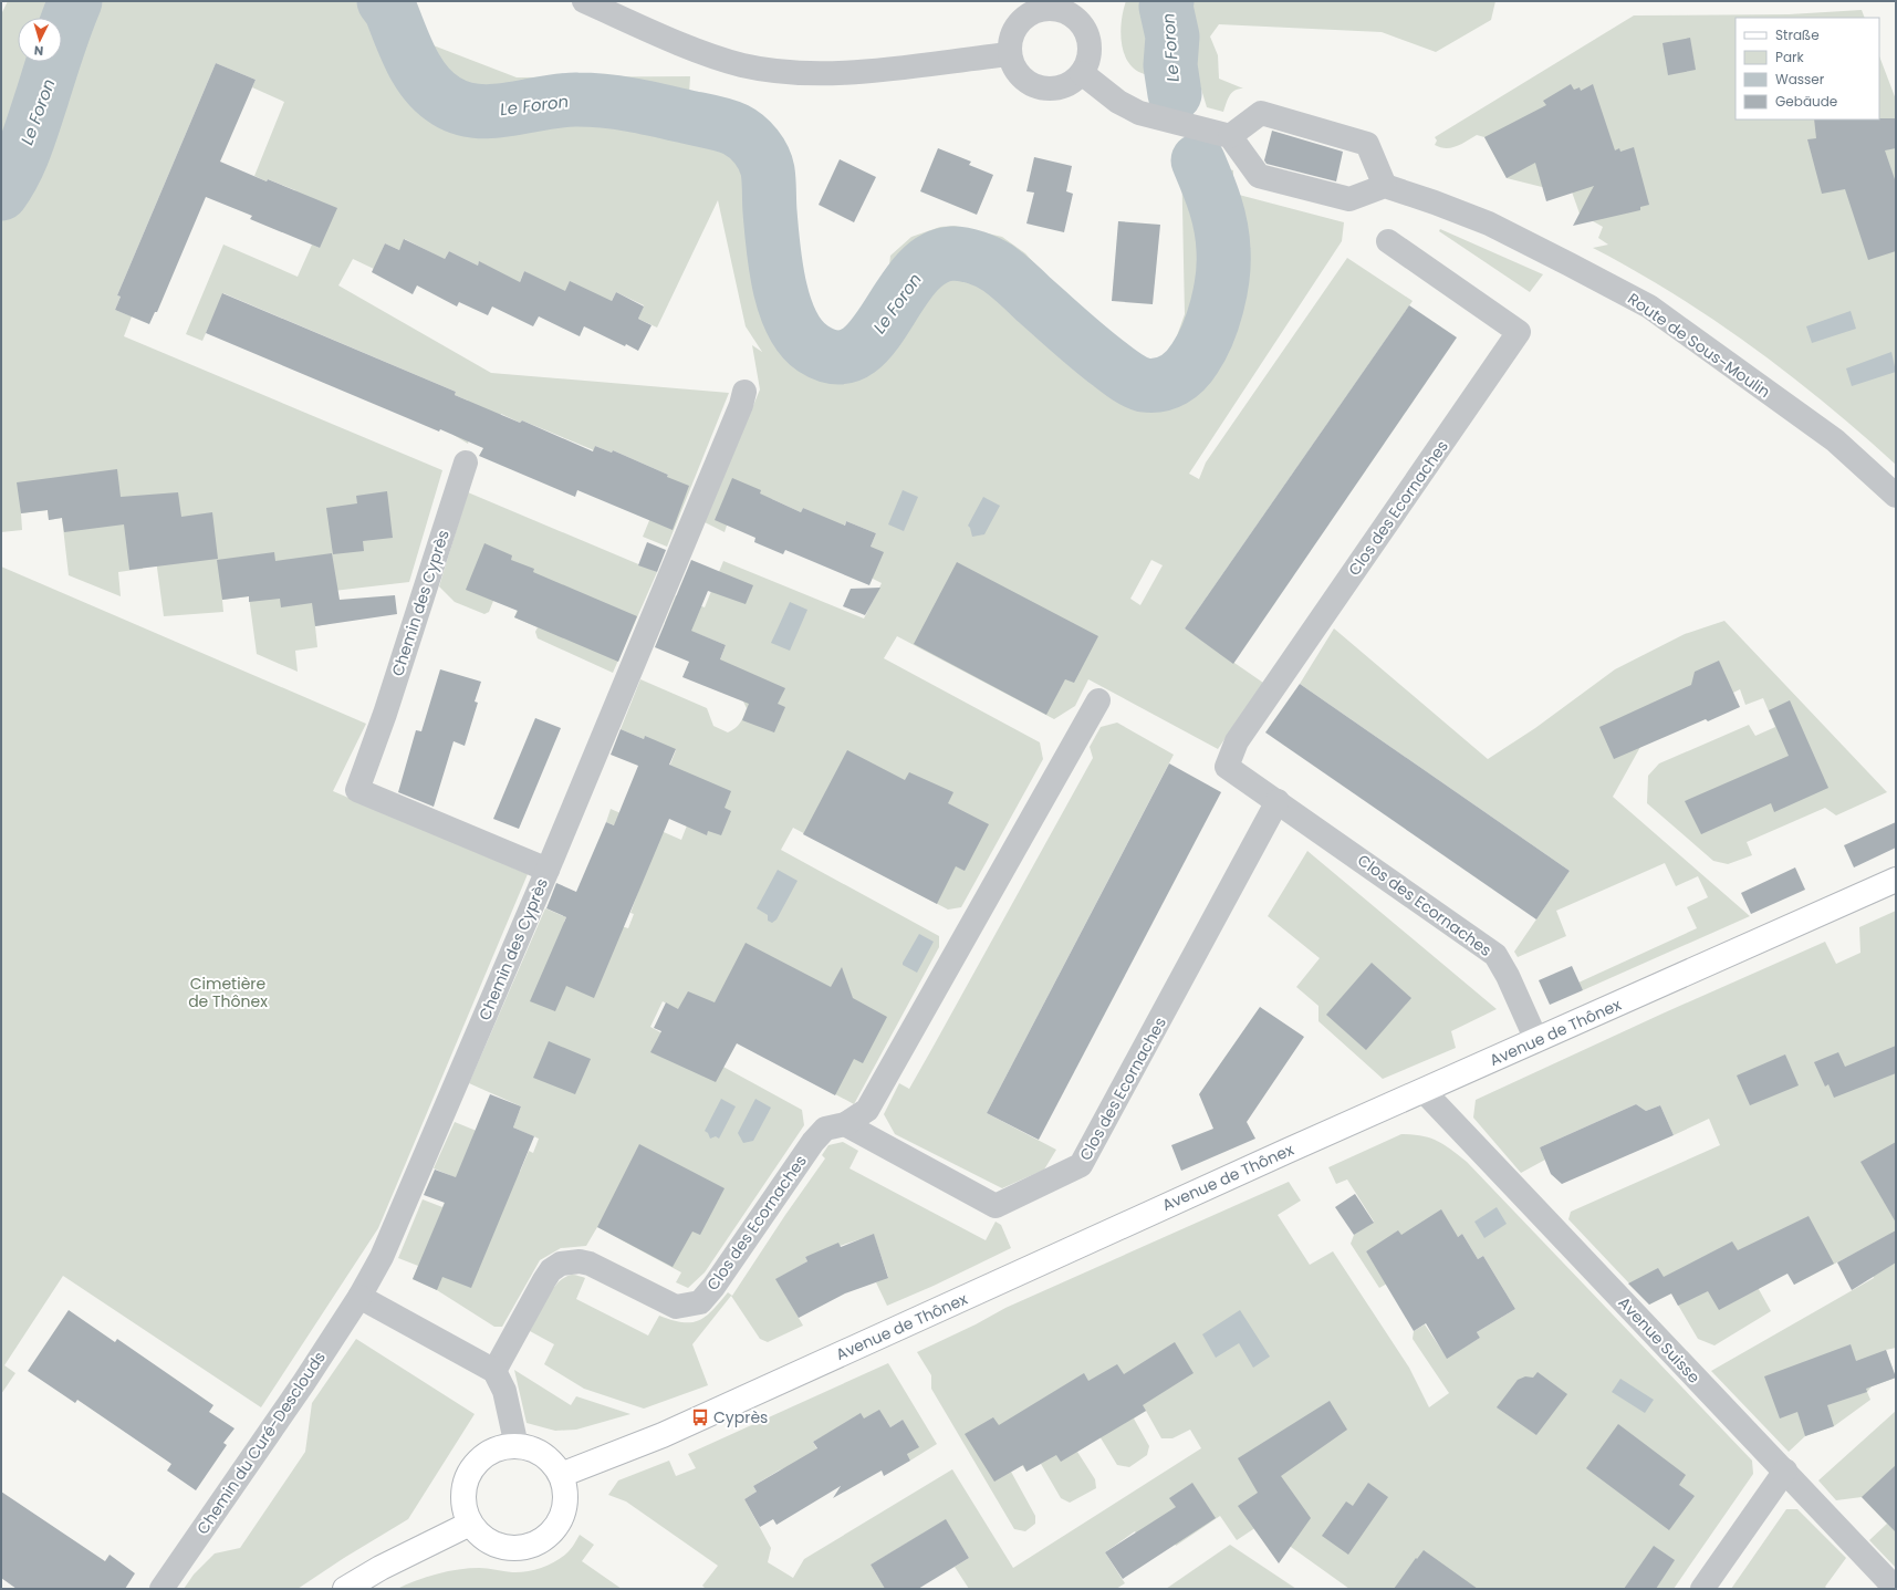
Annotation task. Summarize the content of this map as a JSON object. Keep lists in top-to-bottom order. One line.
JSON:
{"streets":{"main road":["Avenue de Thônex"],"street":["Route de Sous-Moulin","Clos des Ecornaches","Chemin des Cyprès","Avenue Suisse","Chemin du Curé-Desclouds"]},"crossings":[["Clos des Ecornaches","Avenue de Thônex"],["Chemin des Cyprès","Chemin du Curé-Desclouds"],["Avenue de Thônex","Avenue Suisse"]],"water":["Le Foron"],"parks":["Cimetière de Thônex"],"places":{"bus stop":["Cyprès"]},"legend":["Straße","Park","Wasser","Gebäude"],"north":"bottom"}
